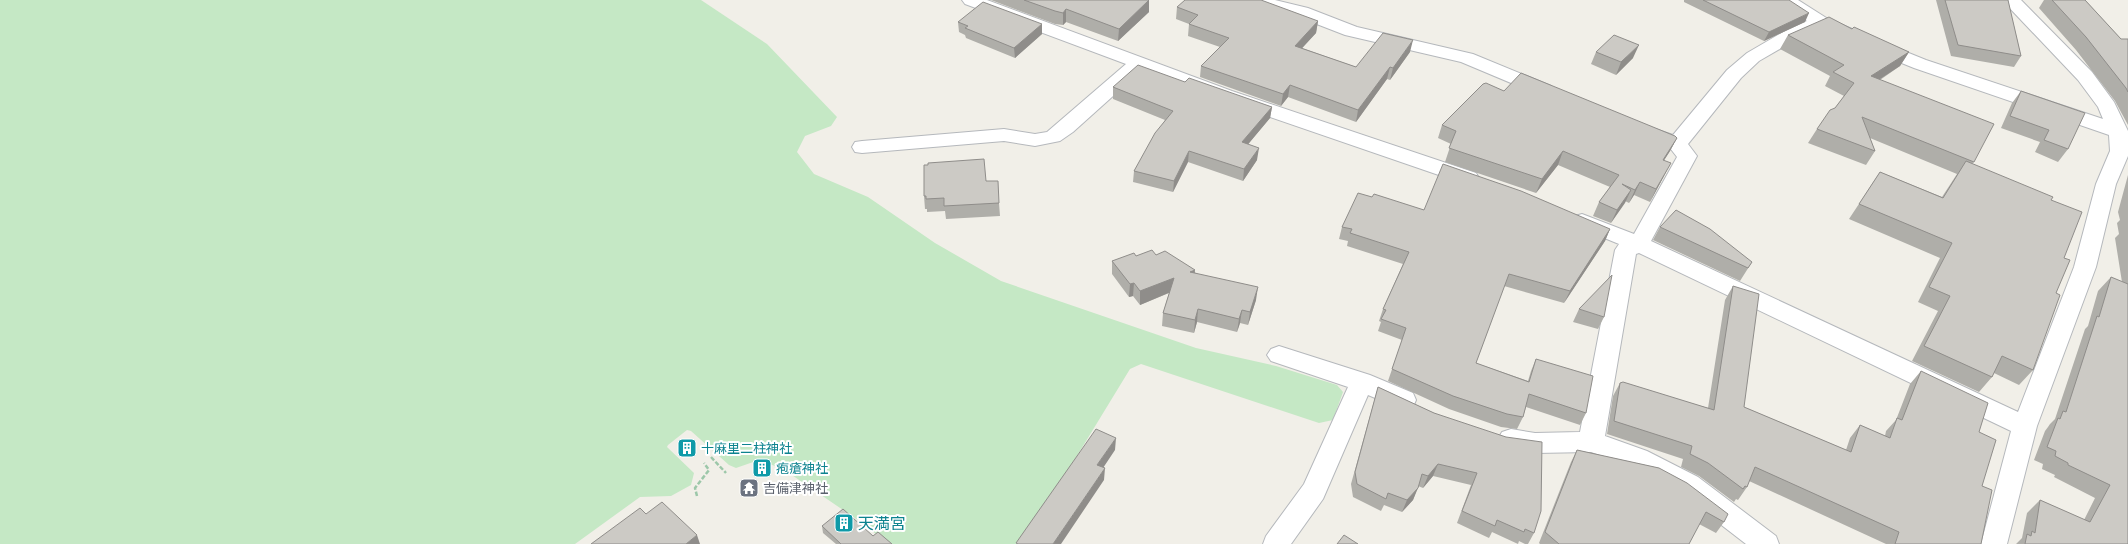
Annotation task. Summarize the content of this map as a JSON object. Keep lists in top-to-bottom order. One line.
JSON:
{"places":{"building":["十麻里二柱神社","疱瘡神社","天満宮"],"temple":["吉備津神社"]}}
